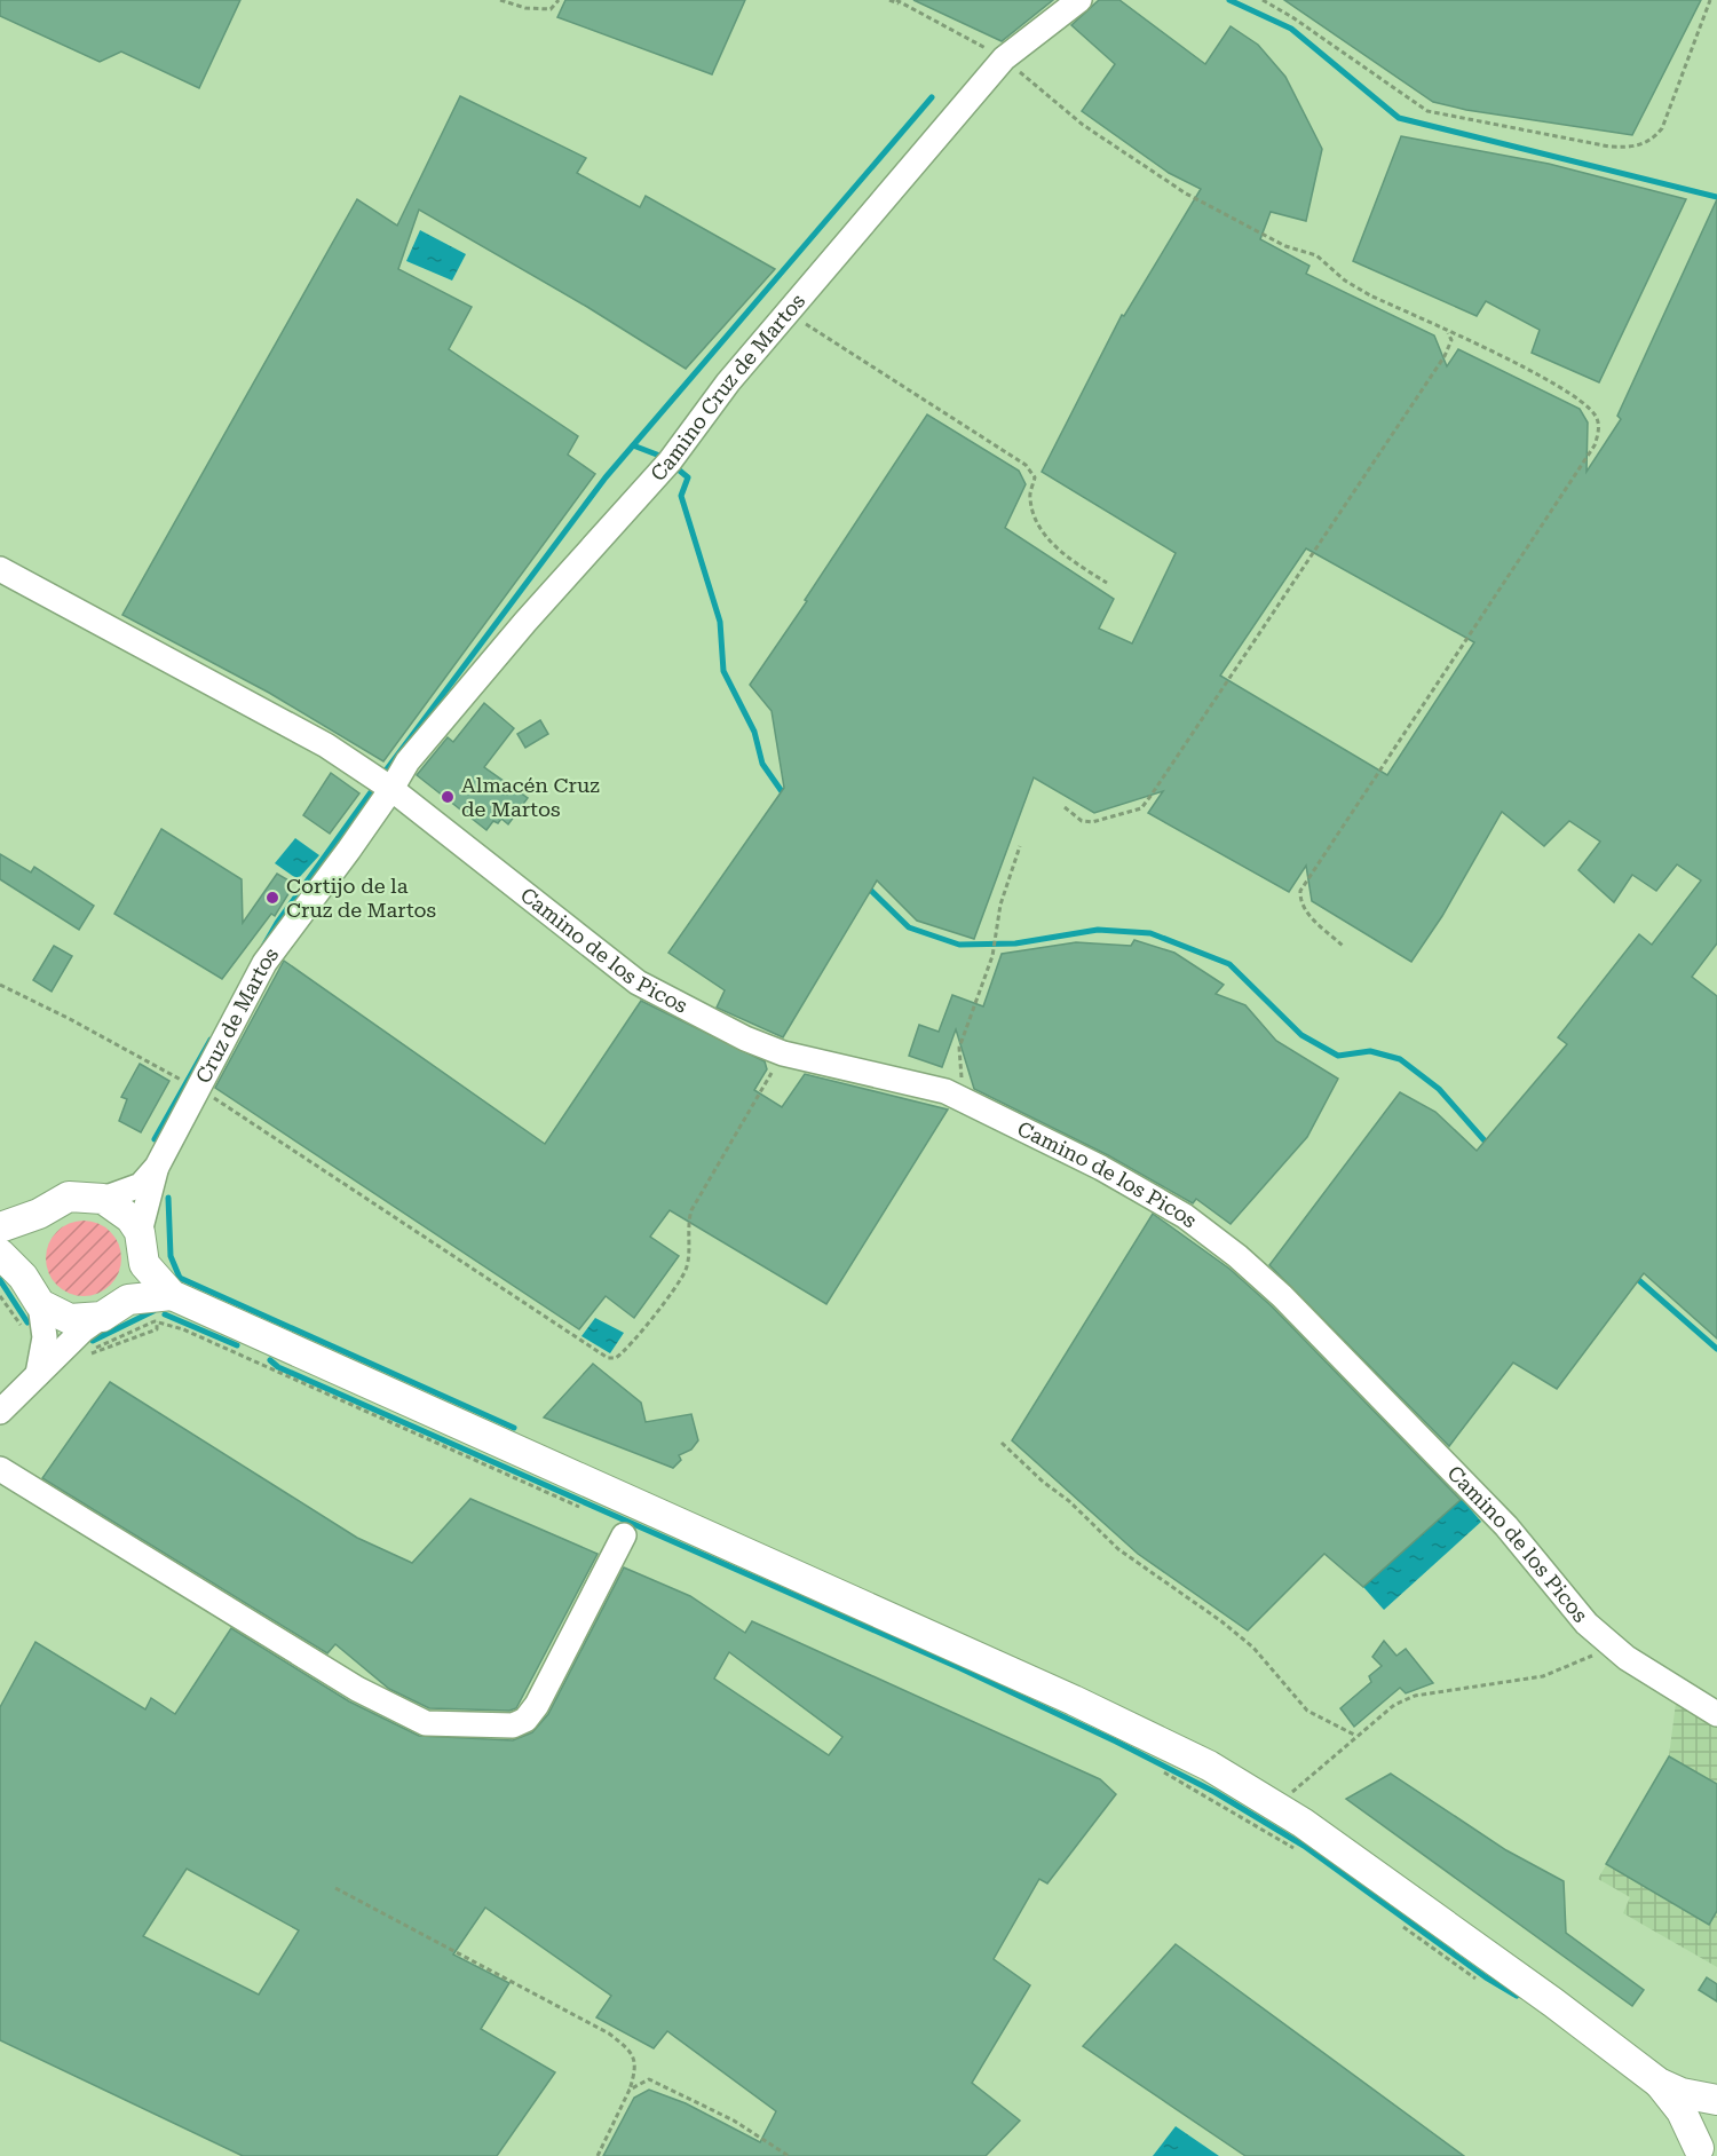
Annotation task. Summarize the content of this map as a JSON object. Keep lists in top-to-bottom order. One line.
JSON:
{"streets":{"street":["Camino Cruz de Martos","Camino de los Picos","Cruz de Martos"]},"crossings":[["Camino Cruz de Martos","Camino de los Picos"],["Camino Cruz de Martos","Cruz de Martos"],["Camino de los Picos","Cruz de Martos"]],"places":["Almacén Cruz de Martos","Cortijo de la Cruz de Martos"]}
